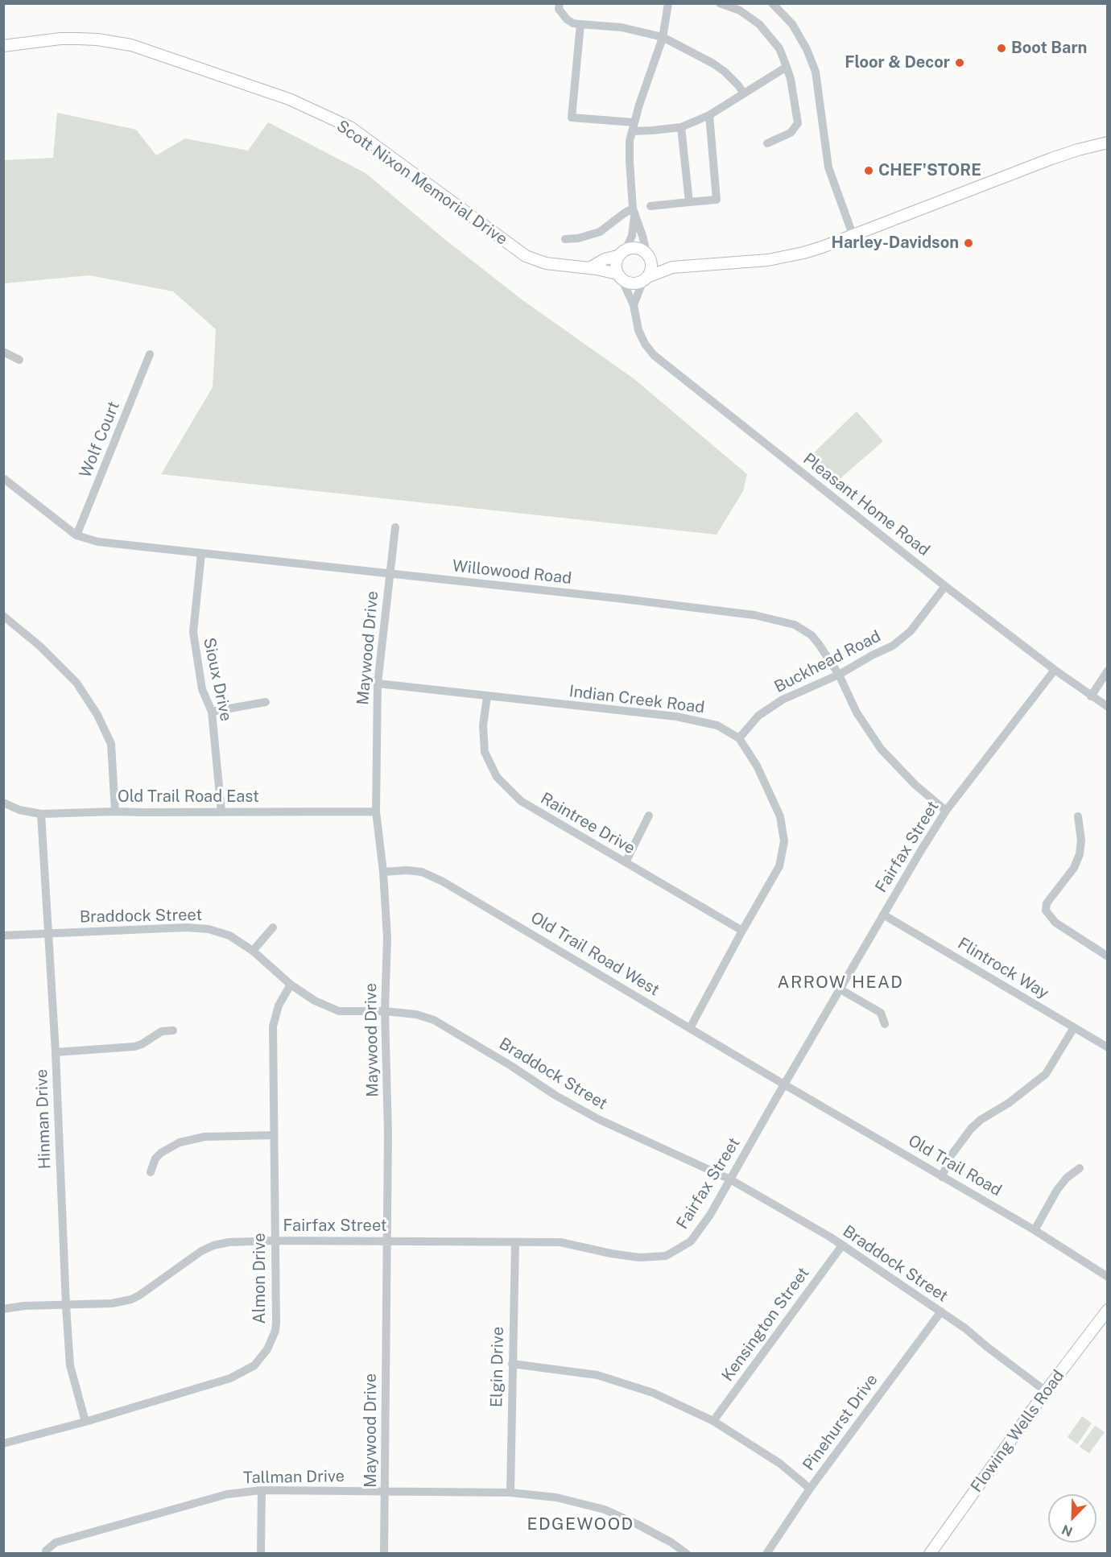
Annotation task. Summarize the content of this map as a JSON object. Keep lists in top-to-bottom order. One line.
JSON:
{"streets":{"main road":["Scott Nixon Memorial Drive","Flowing Wells Road"],"street":["Wolf Court","Pleasant Home Road","Willowood Road","Maywood Drive","Buckhead Road","Sioux Drive","Indian Creek Road","Old Trail Road East","Raintree Drive","Fairfax Street","Braddock Street","Old Trail Road West","Flintrock Way","Hinman Drive","Old Trail Road","Almon Drive","Kensington Street","Elgin Drive","Pinehurst Drive","Tallman Drive"]},"crossings":[["Scott Nixon Memorial Drive","Pleasant Home Road"],["Wolf Court","Willowood Road"],["Pleasant Home Road","Buckhead Road"],["Pleasant Home Road","Fairfax Street"],["Willowood Road","Maywood Drive"],["Willowood Road","Buckhead Road"],["Willowood Road","Sioux Drive"],["Willowood Road","Fairfax Street"],["Maywood Drive","Indian Creek Road"],["Maywood Drive","Old Trail Road East"],["Maywood Drive","Fairfax Street"],["Maywood Drive","Braddock Street"],["Maywood Drive","Old Trail Road West"],["Maywood Drive","Tallman Drive"],["Buckhead Road","Indian Creek Road"],["Sioux Drive","Old Trail Road East"],["Indian Creek Road","Raintree Drive"],["Indian Creek Road","Old Trail Road West"],["Old Trail Road East","Hinman Drive"],["Fairfax Street","Braddock Street"],["Fairfax Street","Old Trail Road West"],["Fairfax Street","Flintrock Way"],["Fairfax Street","Hinman Drive"],["Fairfax Street","Old Trail Road"],["Fairfax Street","Almon Drive"],["Fairfax Street","Elgin Drive"],["Braddock Street","Hinman Drive"],["Braddock Street","Almon Drive"],["Braddock Street","Kensington Street"],["Braddock Street","Pinehurst Drive"],["Braddock Street","Flowing Wells Road"],["Old Trail Road West","Old Trail Road"],["Hinman Drive","Almon Drive"],["Elgin Drive","Tallman Drive"]],"districts":["ARROW HEAD","EDGEWOOD"],"places":["Boot Barn","Floor & Decor","CHEF'STORE","Harley-Davidson"],"north":"bottom left"}
